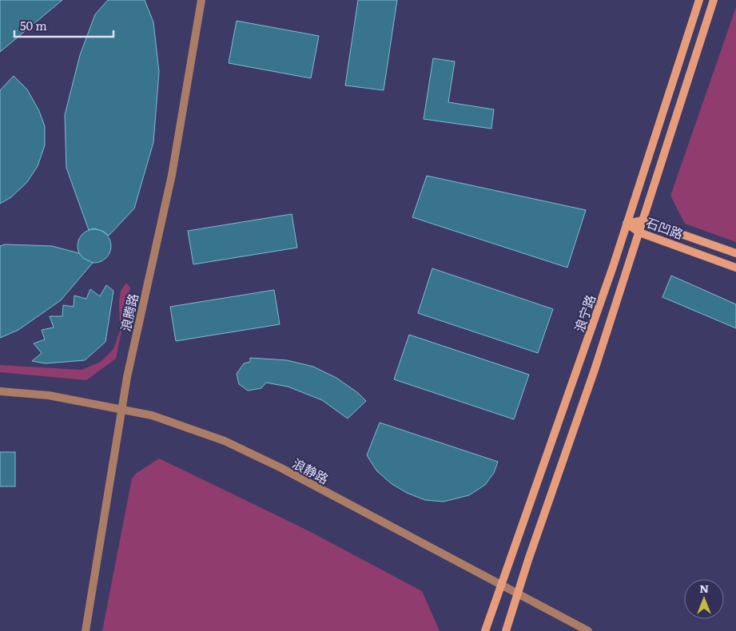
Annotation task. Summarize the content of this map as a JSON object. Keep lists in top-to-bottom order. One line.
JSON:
{"streets":{"main road":["石凹路","浪宁路"],"street":["浪腾路","浪静路"]},"crossings":[["石凹路","浪宁路"],["浪腾路","浪静路"],["浪宁路","浪静路"]],"scale_bar":"50 m","north":"top"}
